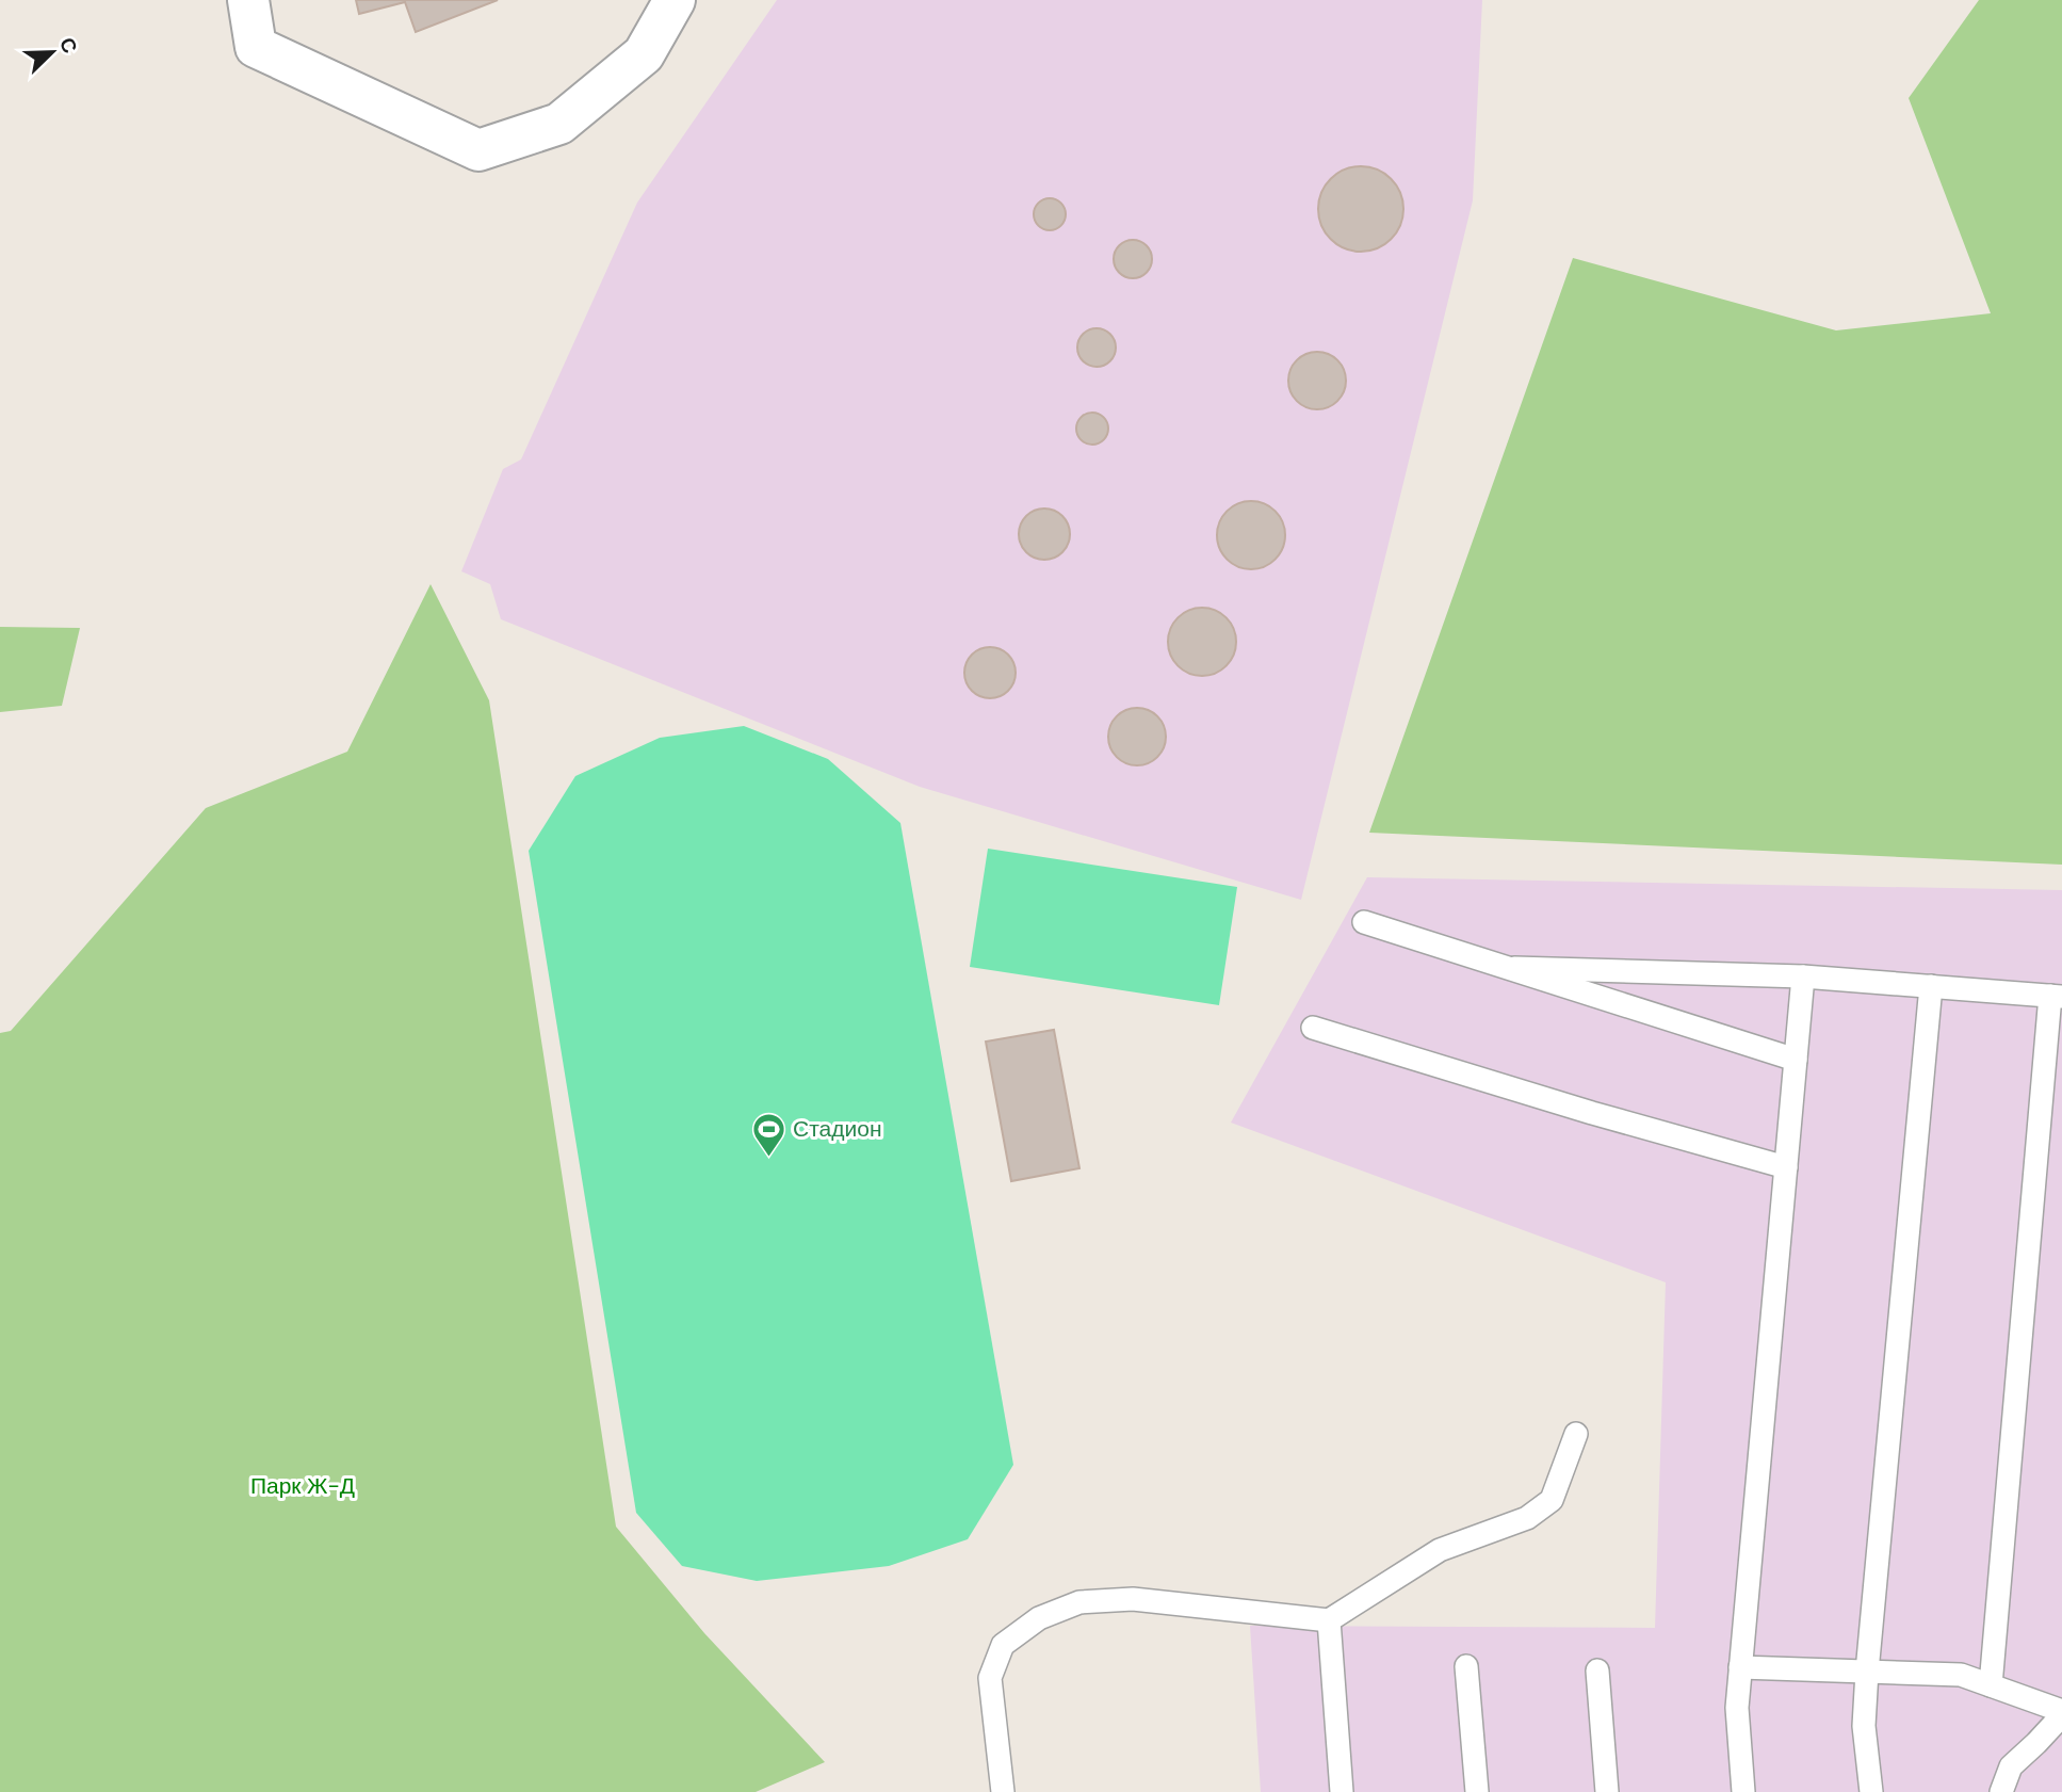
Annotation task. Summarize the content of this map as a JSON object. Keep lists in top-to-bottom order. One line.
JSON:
{"parks":["Парк Ж-Д"],"places":{"sports":["Стадион"]},"north":"top right"}
